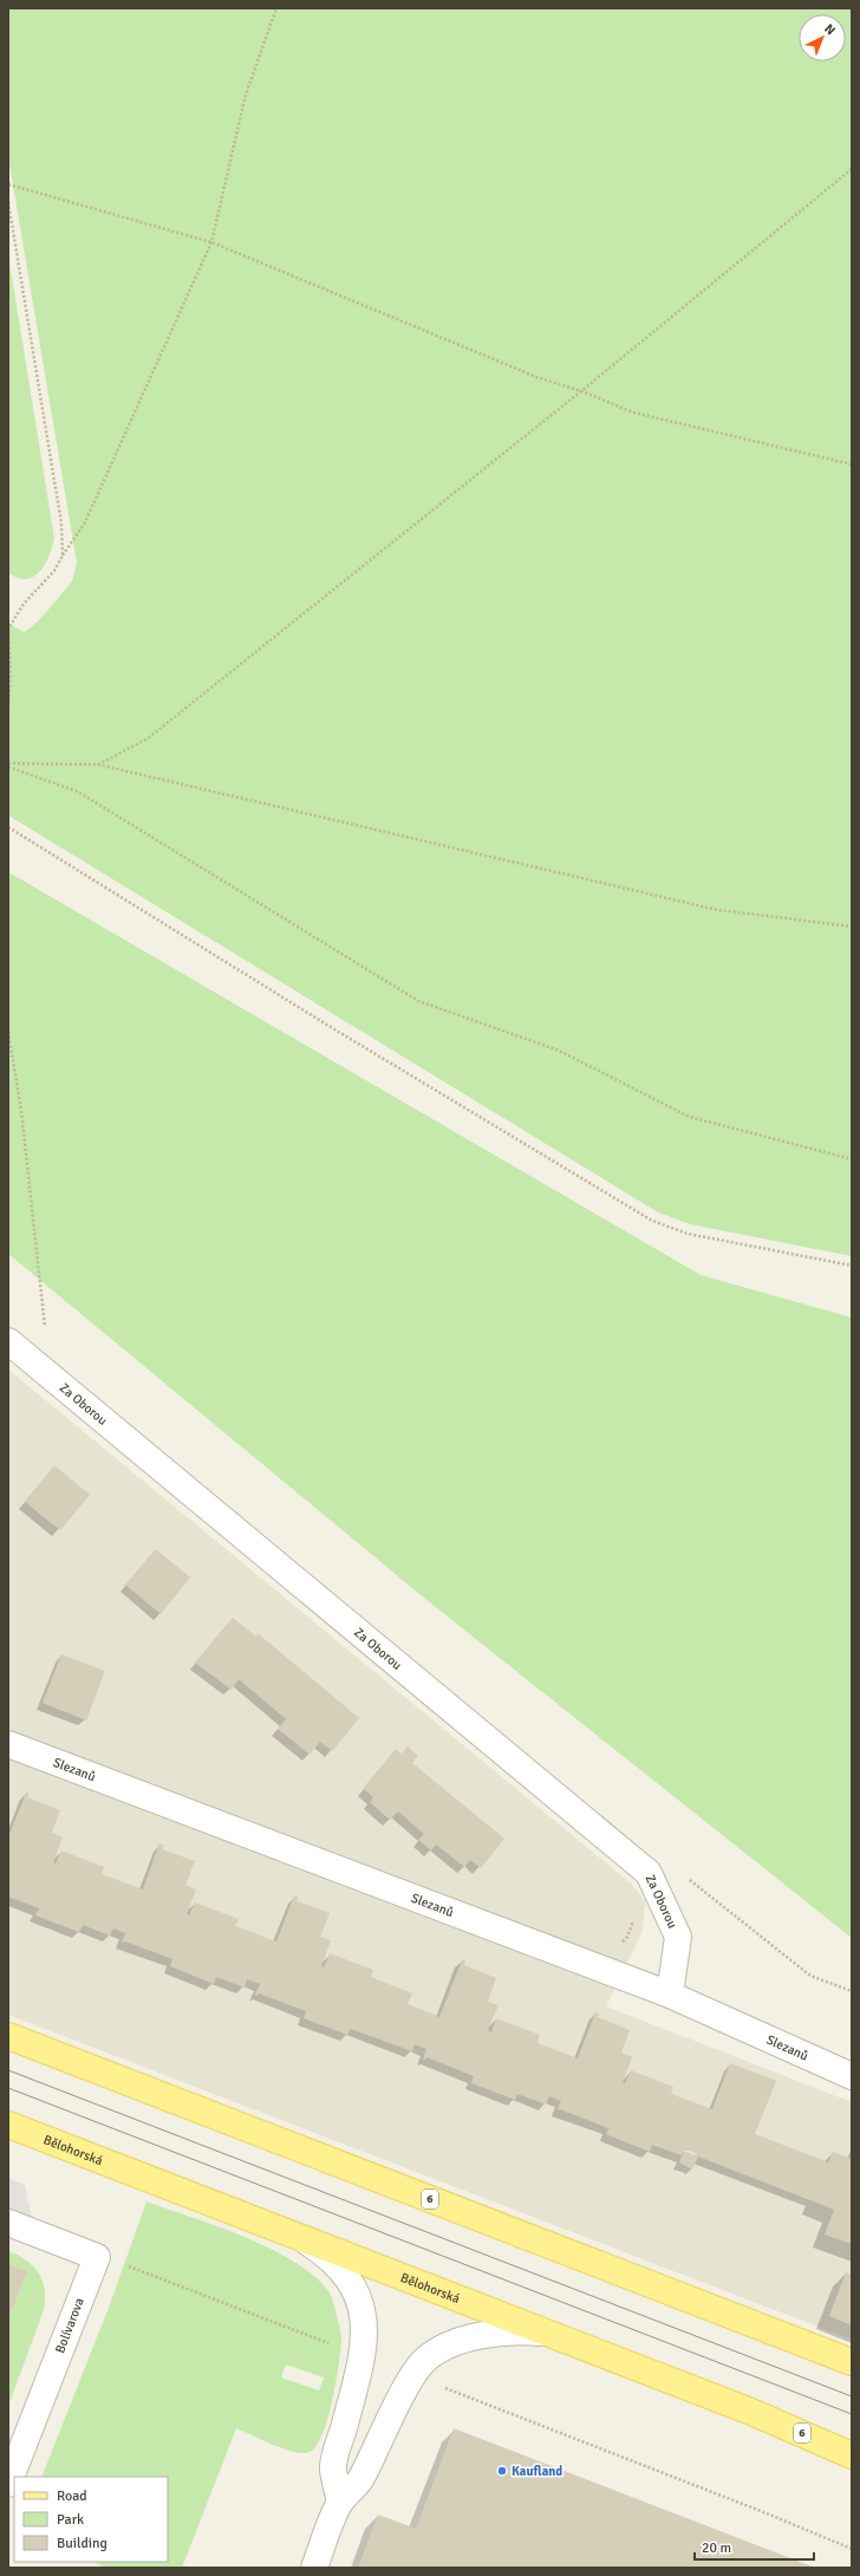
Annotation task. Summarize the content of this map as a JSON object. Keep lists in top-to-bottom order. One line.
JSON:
{"streets":{"main road":["Bělohorská","6"],"street":["Za Oborou","Slezanů","Bolívarova"]},"crossings":[["Za Oborou","Slezanů"]],"places":["Kaufland"],"legend":["Road","Park","Building"],"scale_bar":"20 m","north":"top right"}
